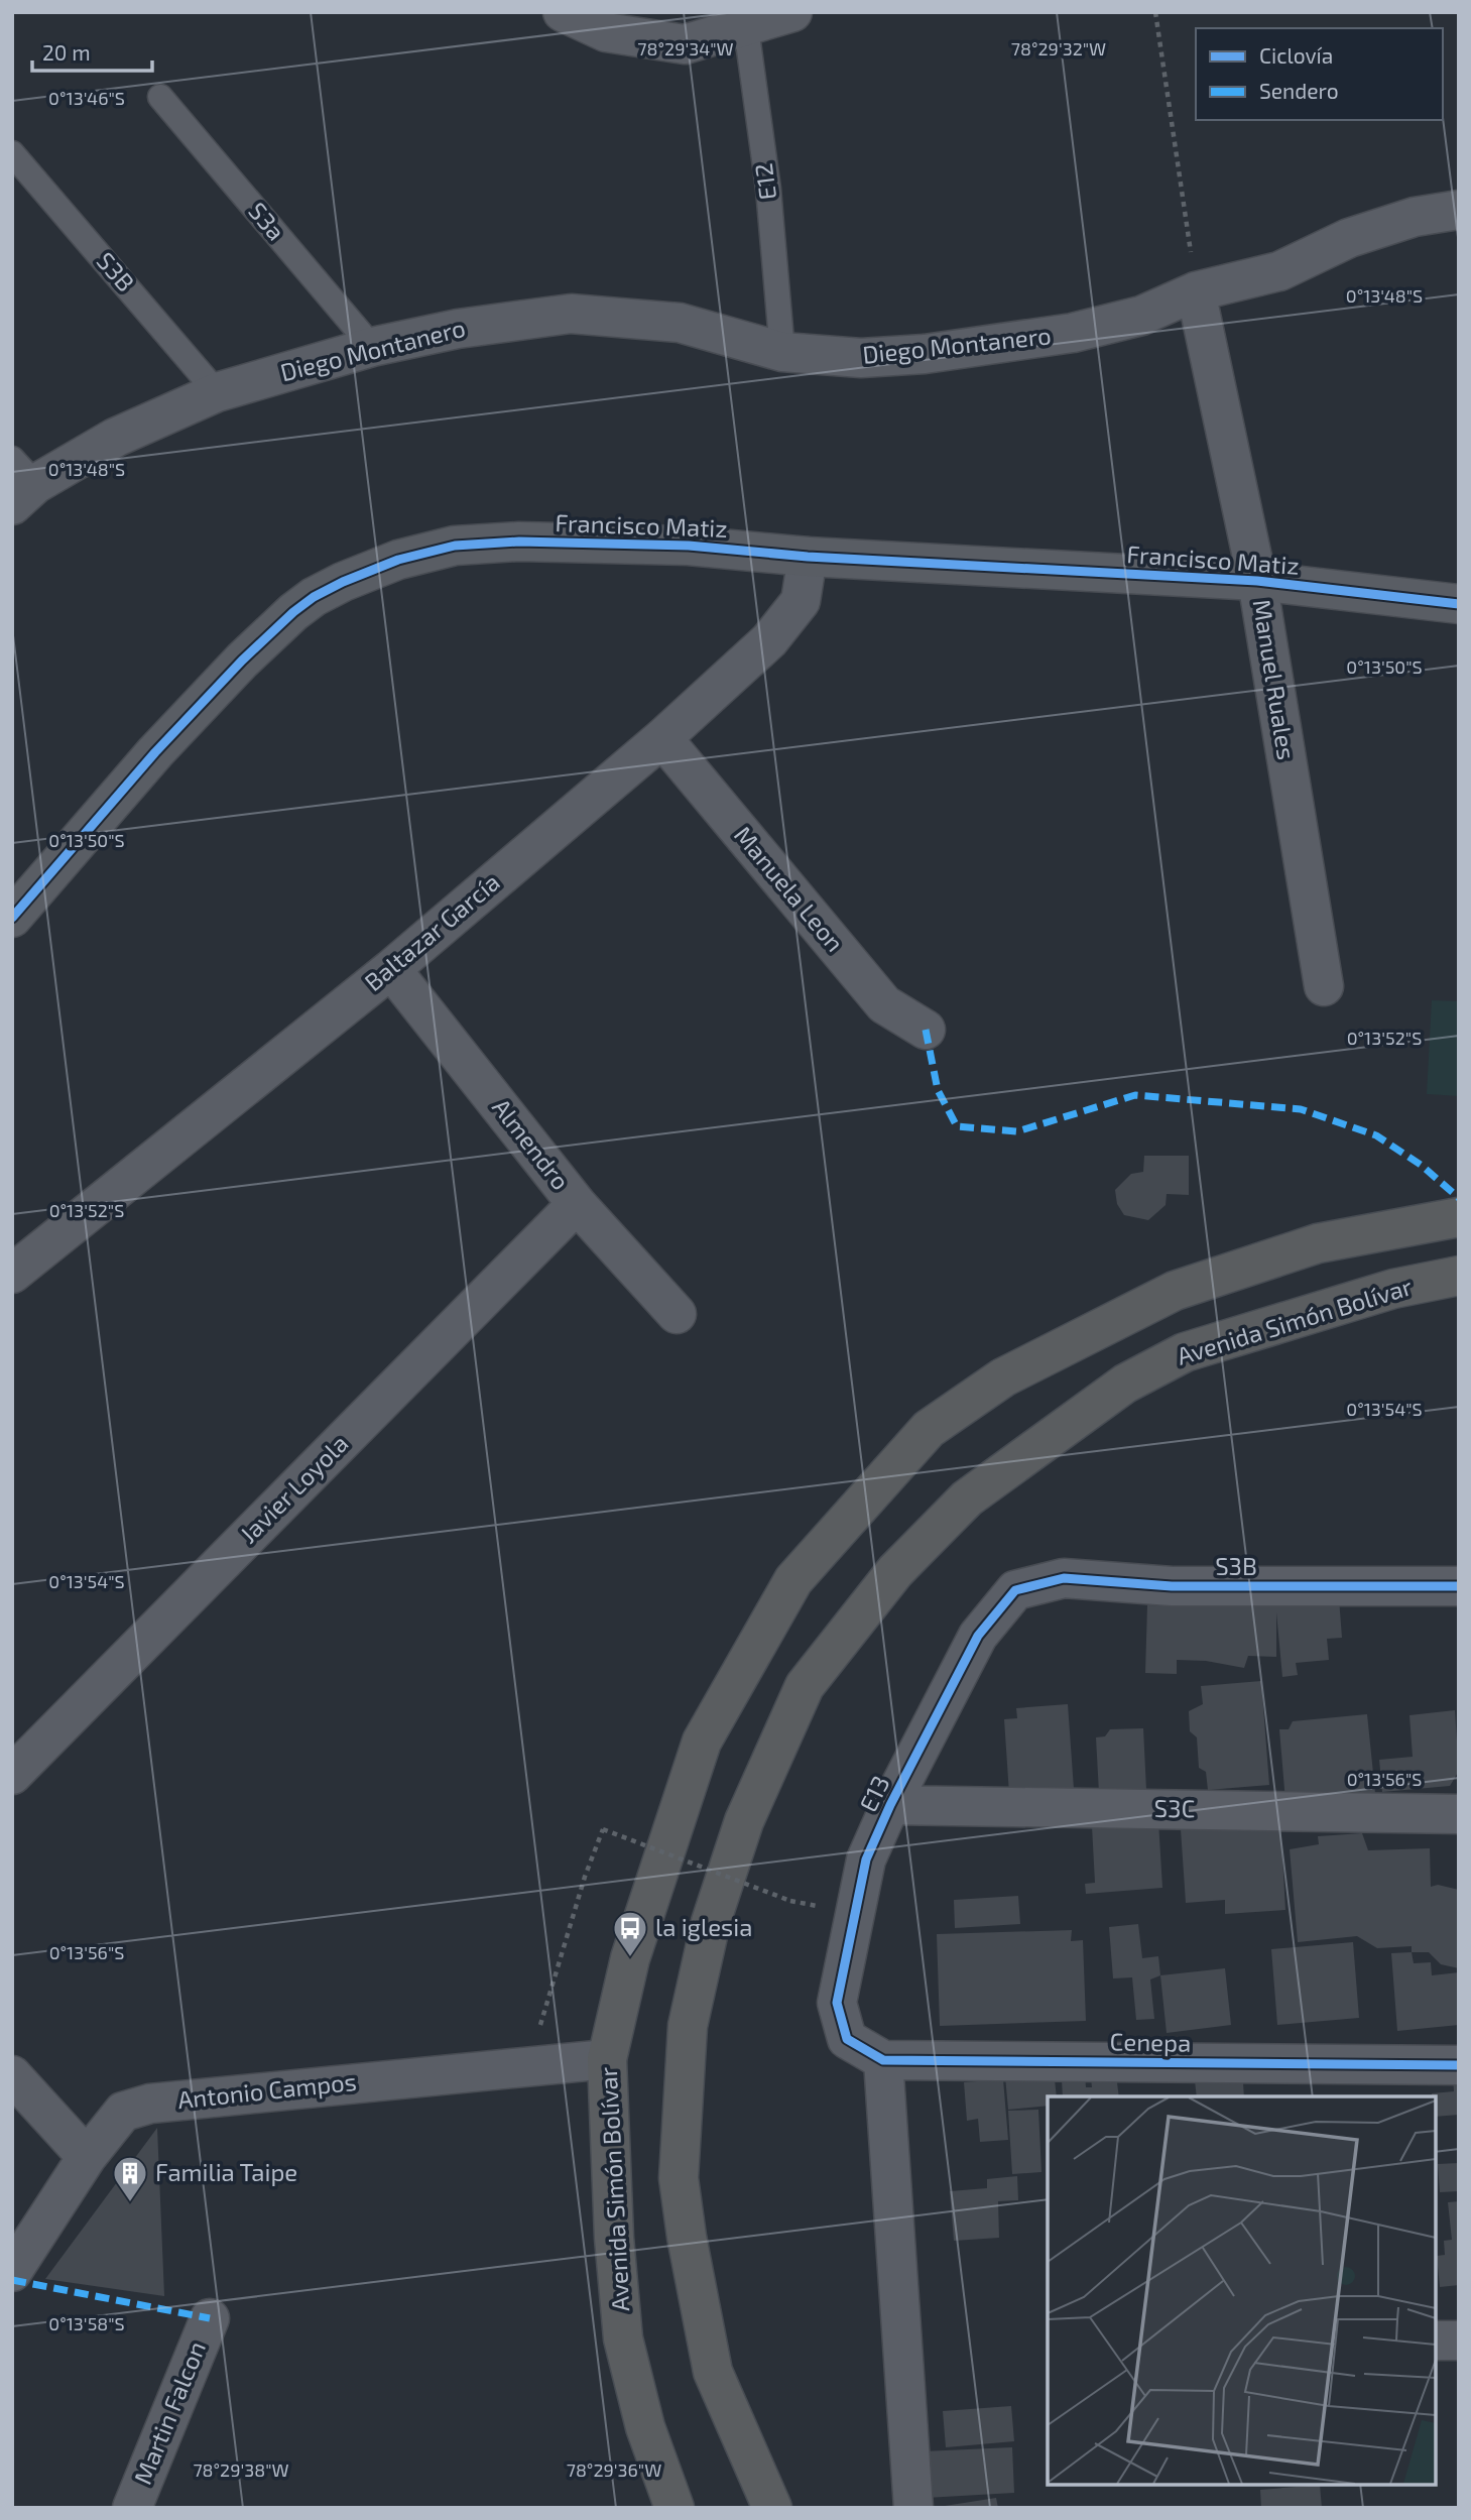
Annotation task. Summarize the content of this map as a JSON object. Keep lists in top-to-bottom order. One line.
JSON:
{"streets":{"highway":["Avenida Simón Bolívar"],"street":["S3B","Diego Montanero","Francisco Matiz","Manuel Ruales","Manuela Leon","Baltazar García","Almendro","Javier Loyola","E13","S3C","Cenepa","Antonio Campos","Martin Falcon"],"lane":["E12","S3a"]},"crossings":[["E12","Diego Montanero"],["S3a","Diego Montanero"],["S3B","Diego Montanero"],["S3B","E13"],["Diego Montanero","Manuel Ruales"],["Francisco Matiz","Manuel Ruales"],["Francisco Matiz","Baltazar García"],["Manuela Leon","Baltazar García"],["Baltazar García","Almendro"],["Almendro","Javier Loyola"],["Avenida Simón Bolívar","Antonio Campos"],["E13","S3C"],["E13","Cenepa"]],"places":{"bus stop":["la iglesia"],"building":["Familia Taipe"]},"legend":["Ciclovía","Sendero"],"scale_bar":"20 m","coordinates":["78°29'34\"W","78°29'32\"W","0°13'46\"S","0°13'48\"S","0°13'50\"S","0°13'52\"S","0°13'54\"S","0°13'56\"S","0°13'58\"S","78°29'38\"W","78°29'36\"W"]}
